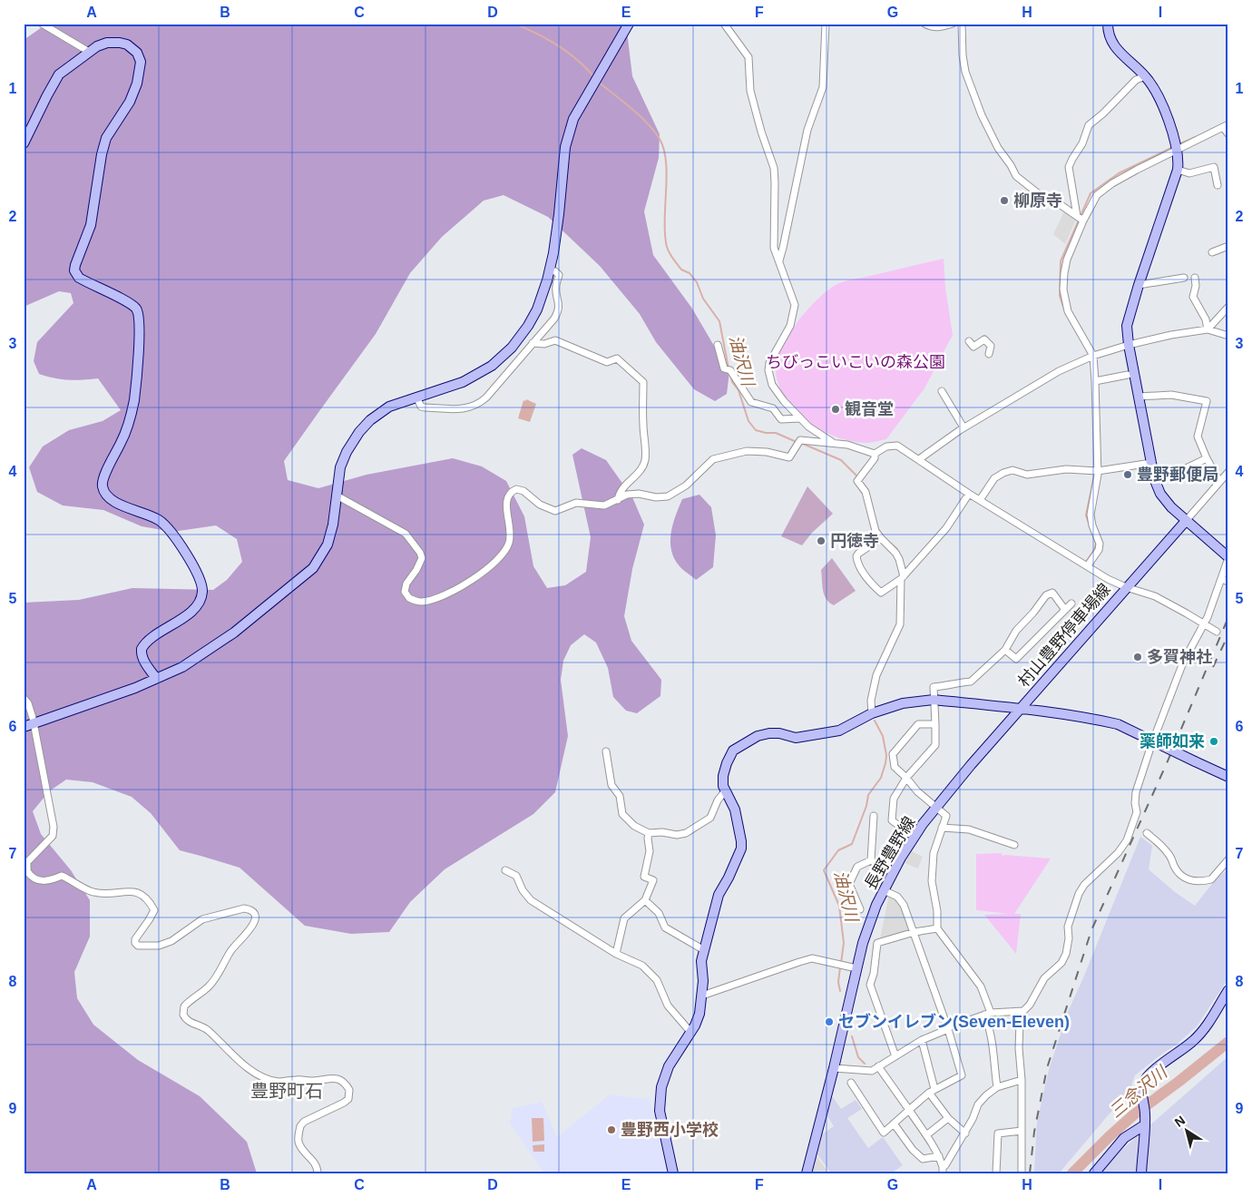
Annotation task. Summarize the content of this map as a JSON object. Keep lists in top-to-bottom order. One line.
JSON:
{"streets":{"street":["村山豊野停車場線","長野豊野線"]},"crossings":[["村山豊野停車場線","長野豊野線"]],"districts":["豊野町石"],"water":["油沢川","三念沢川"],"parks":["ちびっこいこいの森公園"],"places":["柳原寺","観音堂","豊野郵便局","円徳寺","多賀神社","薬師如来","セブンイレブン(Seven-Eleven)","豊野西小学校"],"north":"top left","grid":{"columns":["A","B","C","D","E","F","G","H","I"],"rows":["1","2","3","4","5","6","7","8","9"]}}
